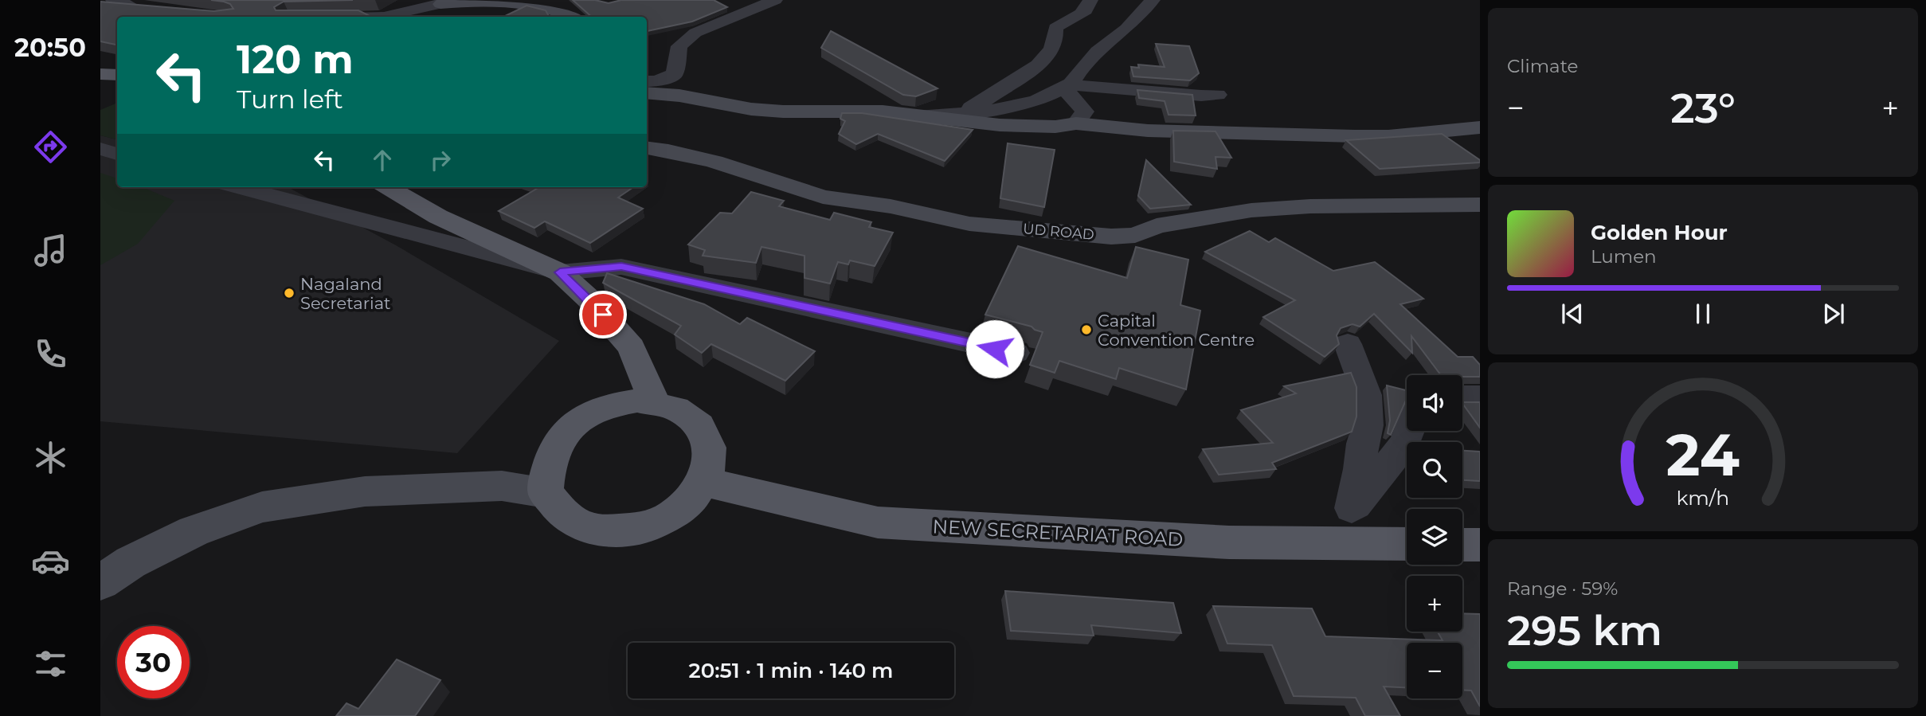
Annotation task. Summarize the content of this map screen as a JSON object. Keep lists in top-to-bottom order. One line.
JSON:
{"streets":{"main road":["UD ROAD","NEW SECRETARIAT ROAD"]},"places":["Nagaland Secretariat","Capital Convention Centre"],"page":{"tabs":"20:50","tile":["Climate",["Range · 59%","295 km"]],"turn":["120 m","Turn left"],"heat":["−","23°","+"],"song":["Golden Hour","Lumen"],"map_buttons":["+","−"],"limit":"30","trip":"20:51 · 1 min · 140 m","gauge":["24","km/h"]}}
